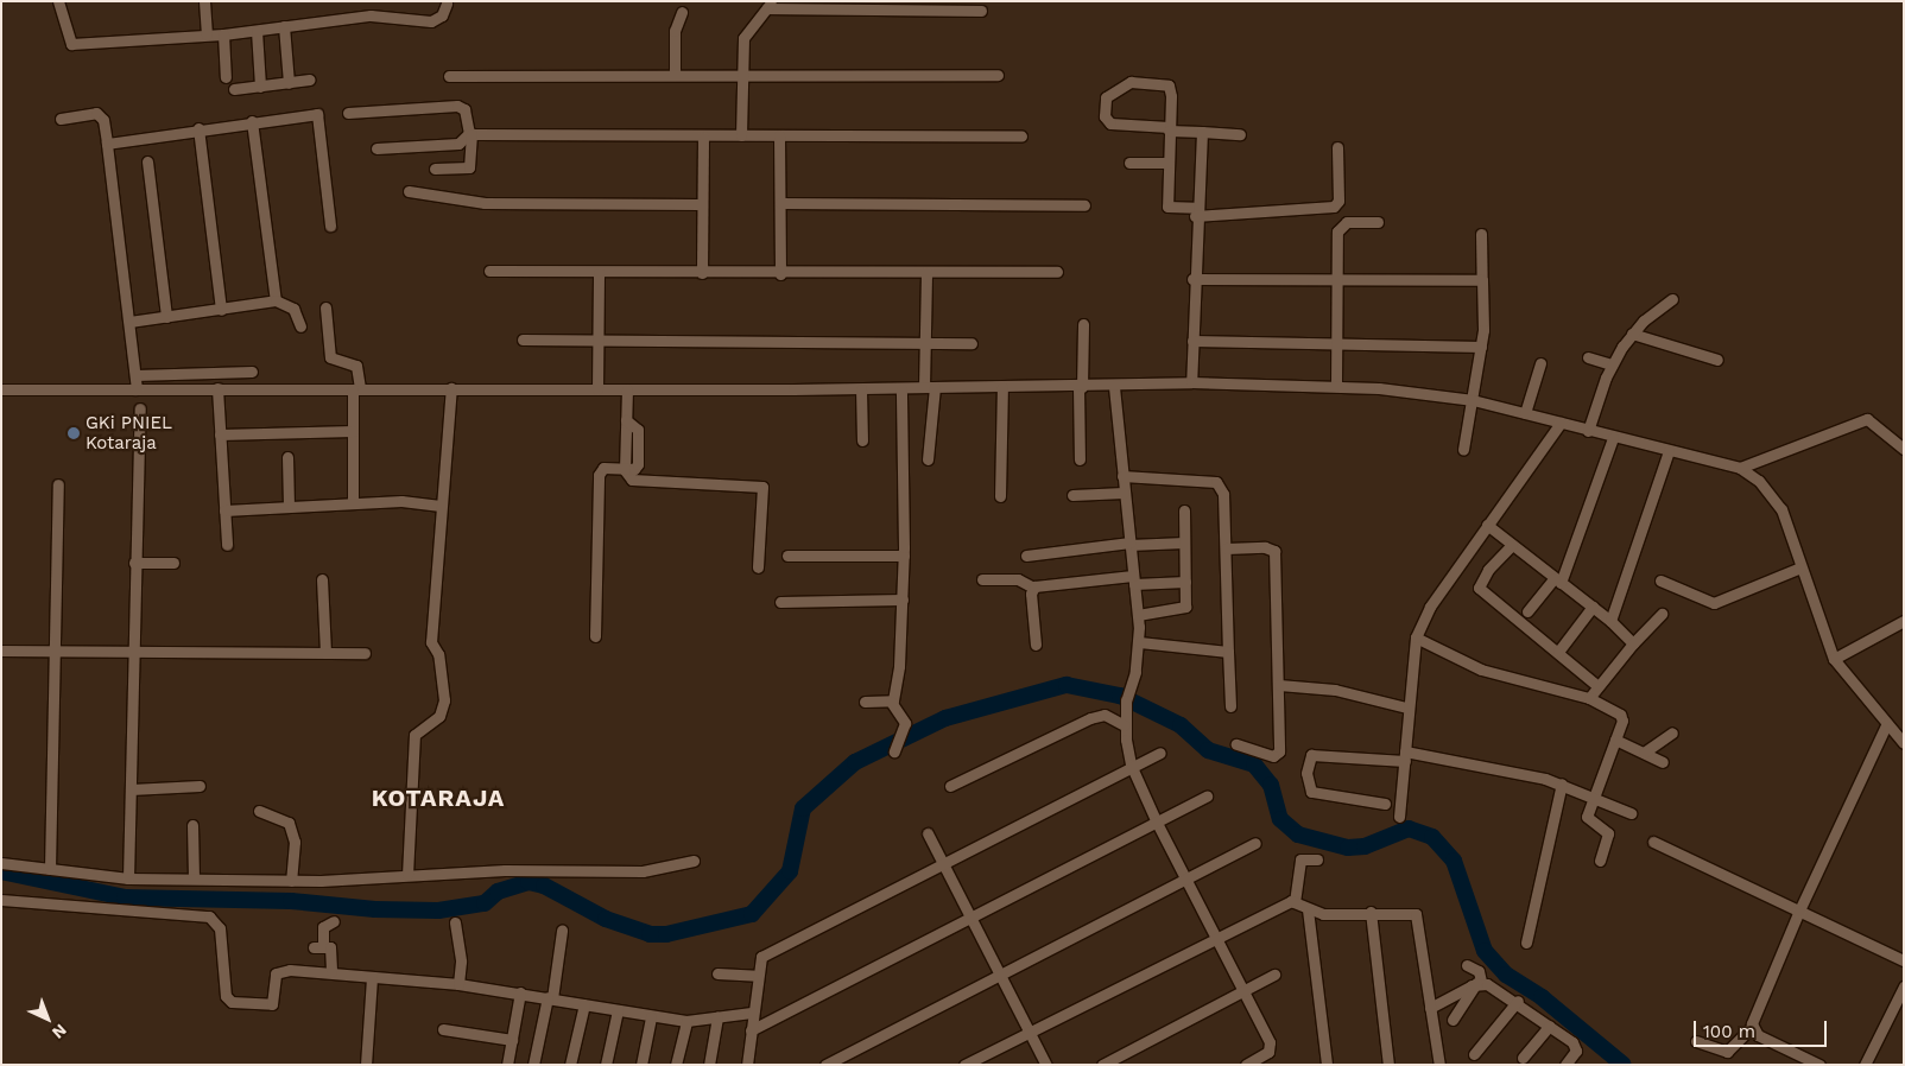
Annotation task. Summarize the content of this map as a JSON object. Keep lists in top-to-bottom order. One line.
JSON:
{"districts":["KOTARAJA"],"places":["GKi PNIEL Kotaraja"],"scale_bar":"100 m","north":"bottom right"}
